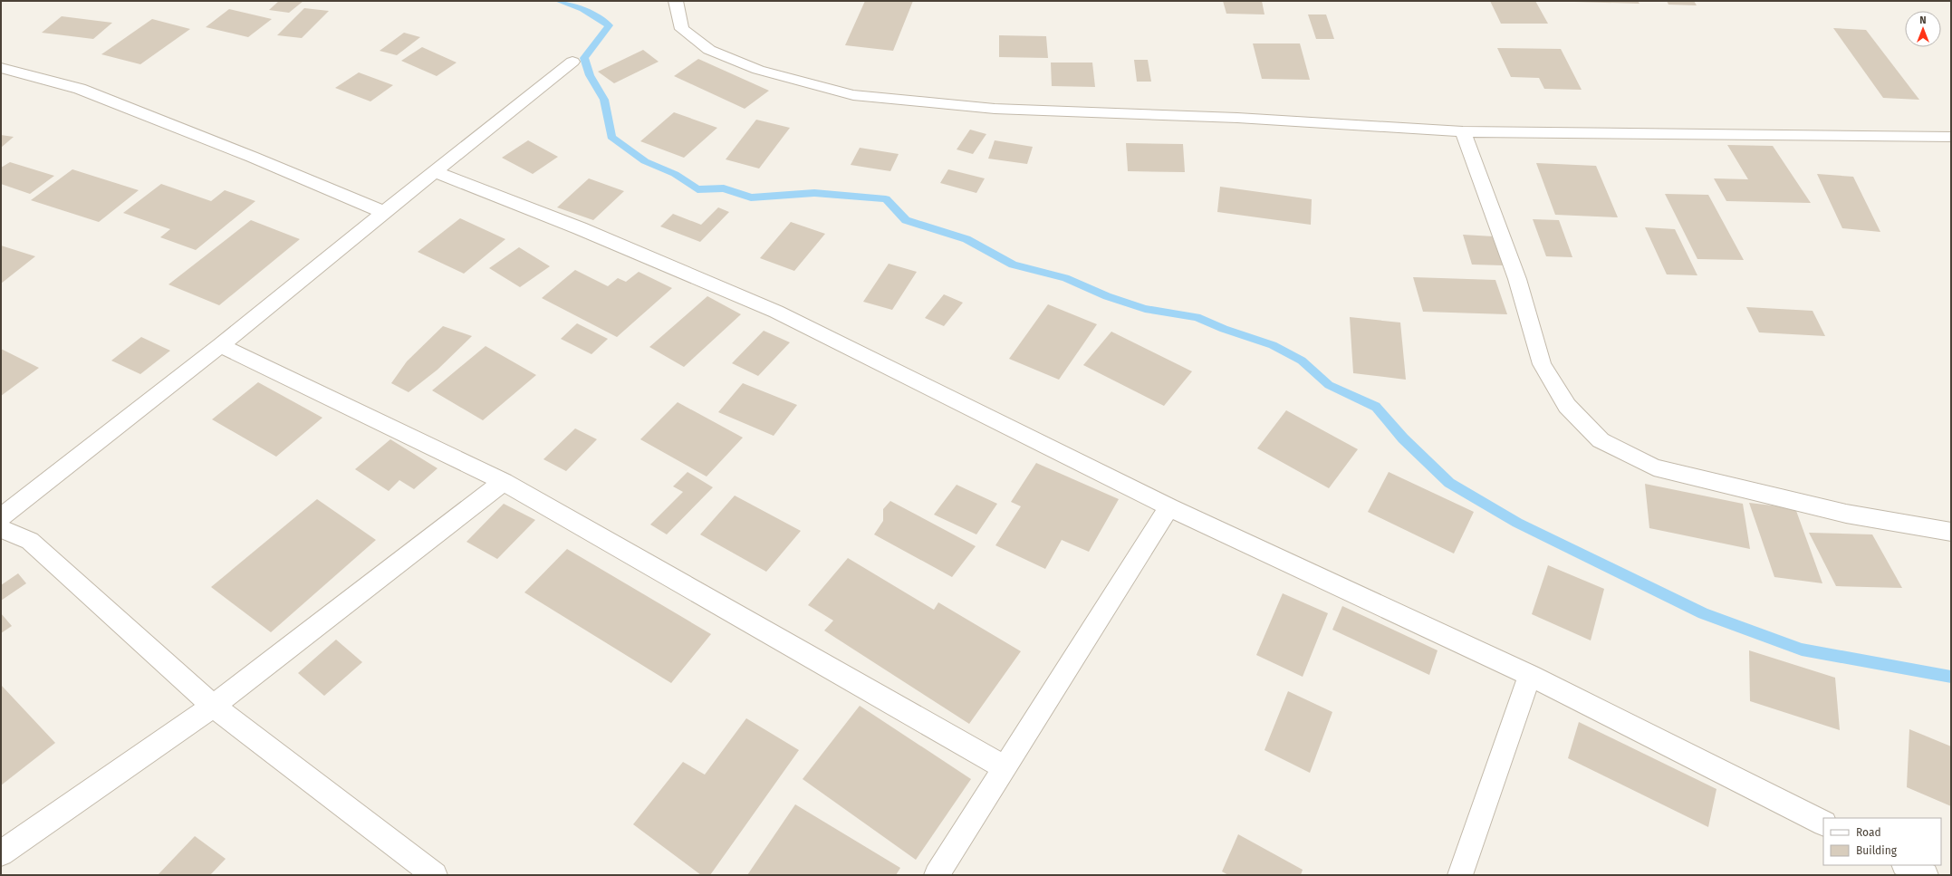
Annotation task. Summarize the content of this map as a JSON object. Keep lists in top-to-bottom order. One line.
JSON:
{"legend":["Road","Building"],"north":"top"}
